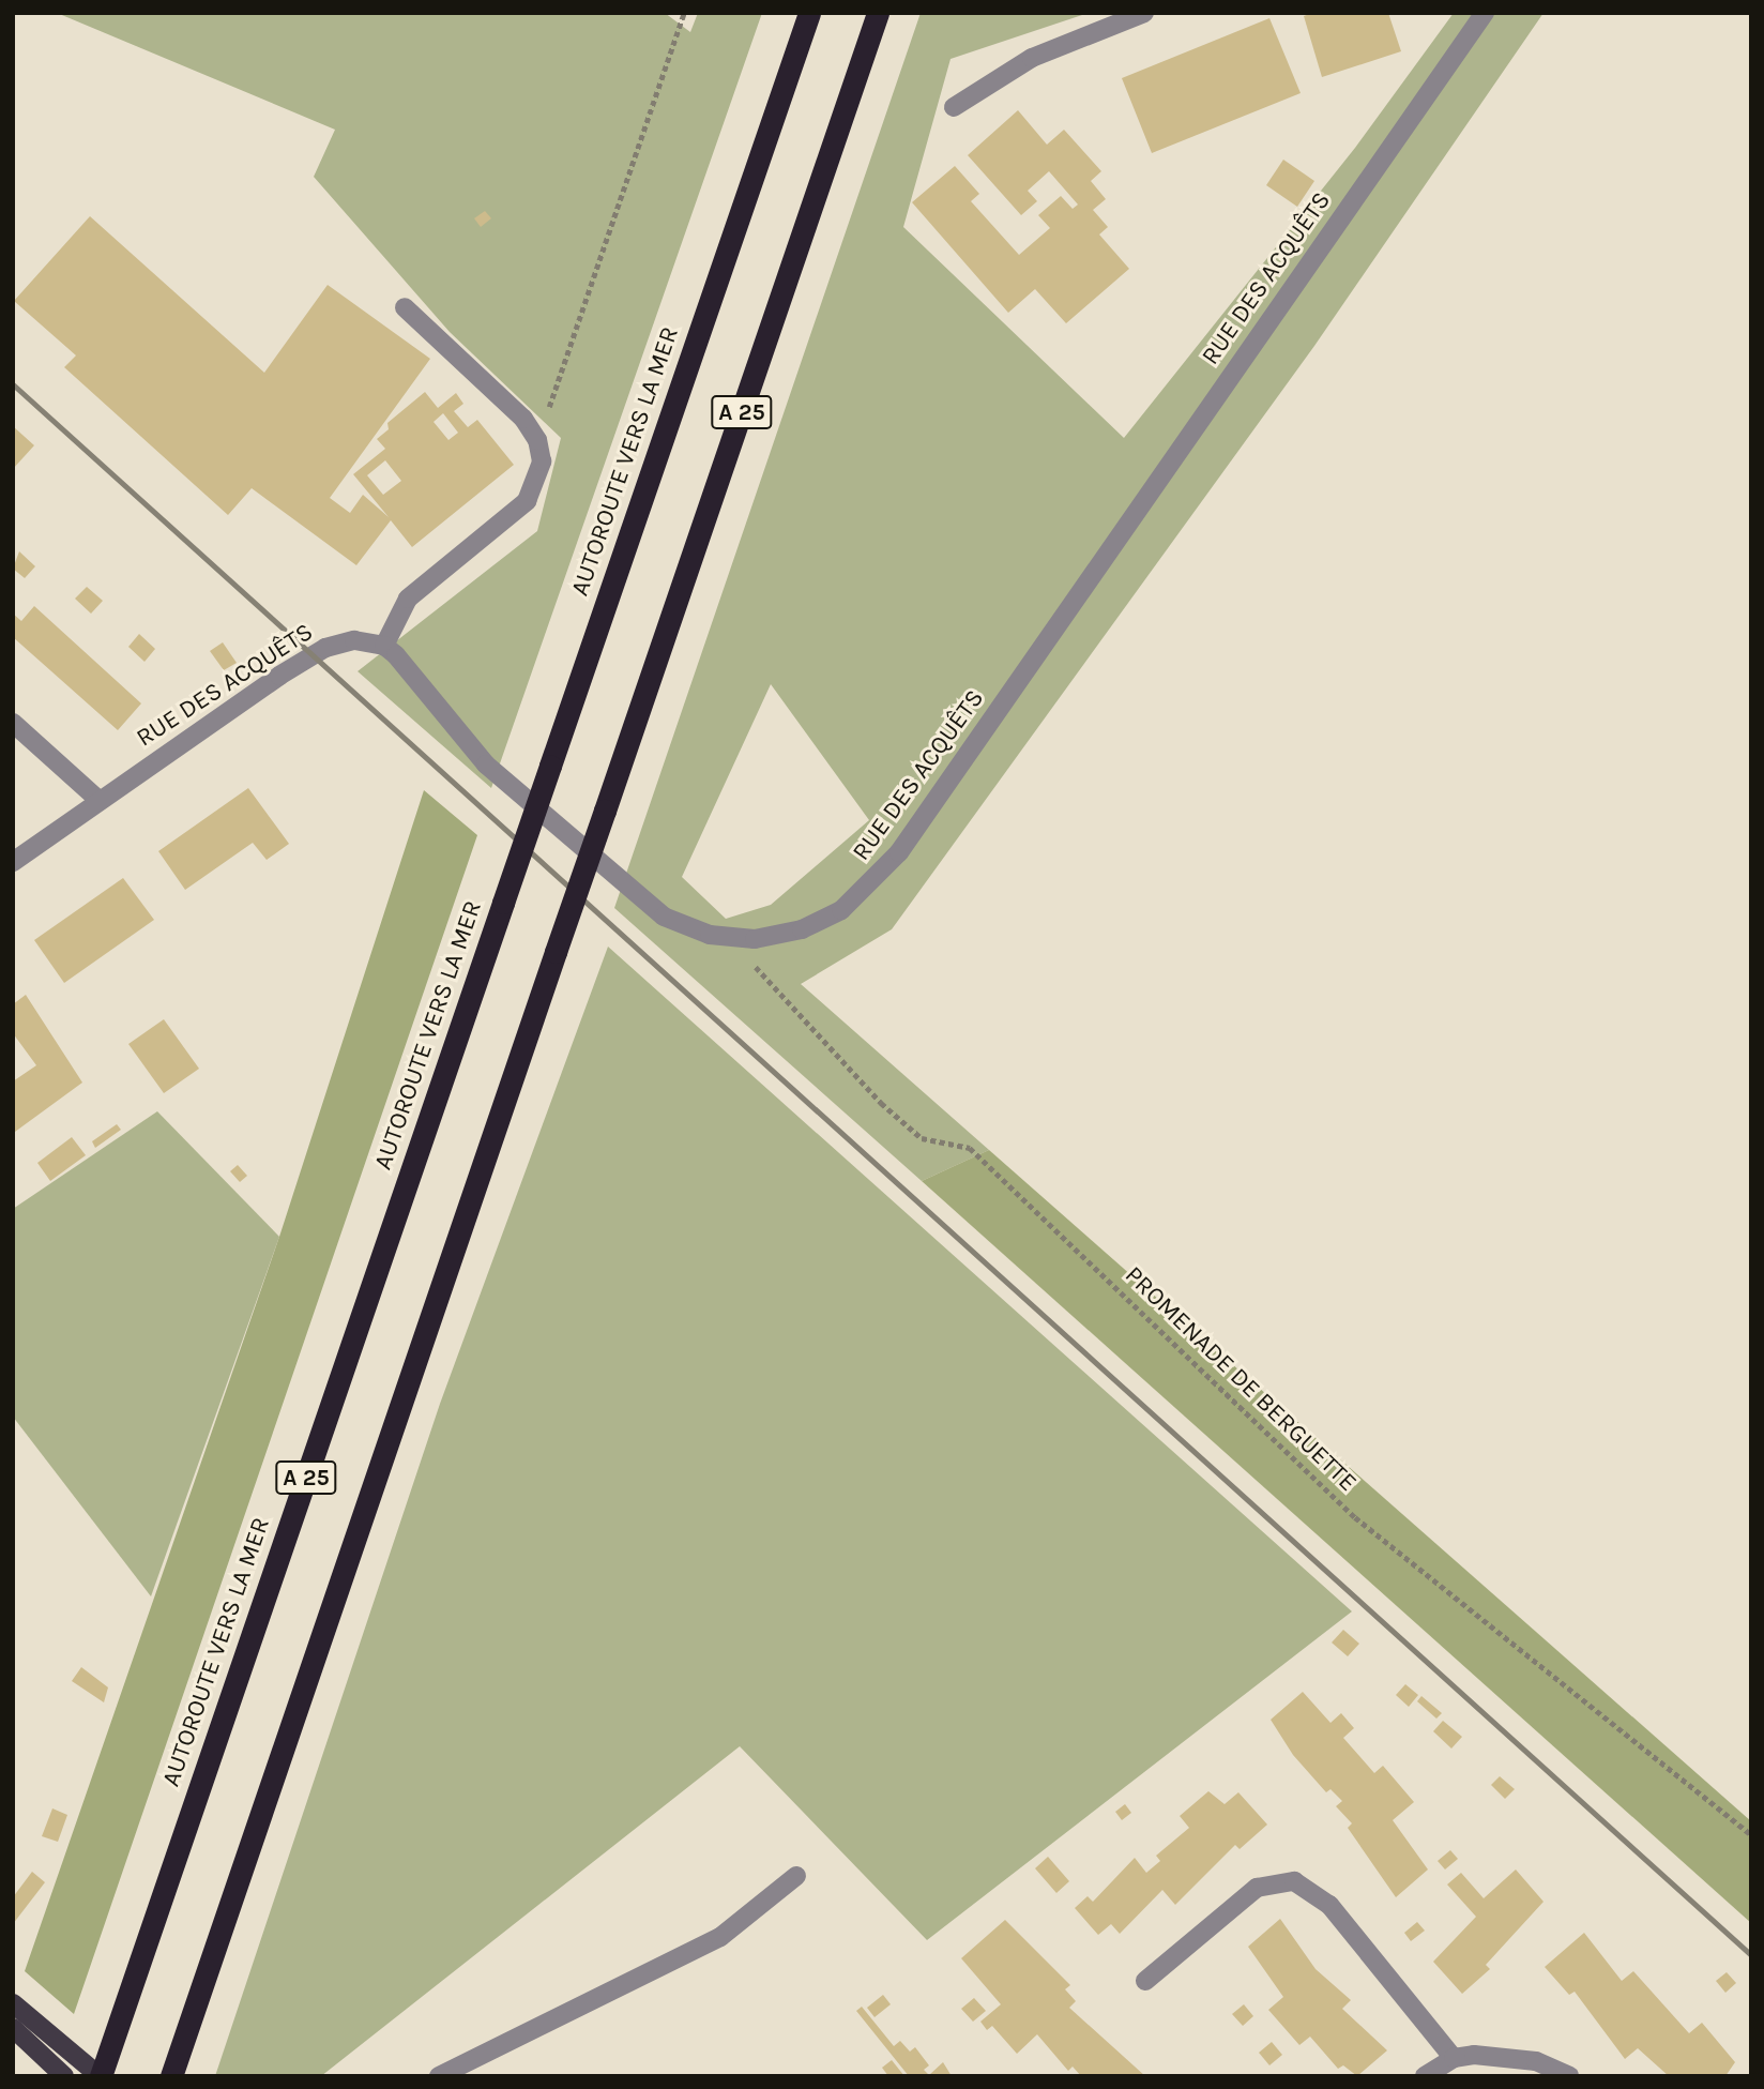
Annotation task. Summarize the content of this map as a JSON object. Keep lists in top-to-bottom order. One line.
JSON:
{"streets":{"highway":["A 25","AUTOROUTE VERS LA MER"],"street":["RUE DES ACQUÊTS"],"path":["PROMENADE DE BERGUETTE"]},"crossings":[["RUE DES ACQUÊTS","PROMENADE DE BERGUETTE"]]}
